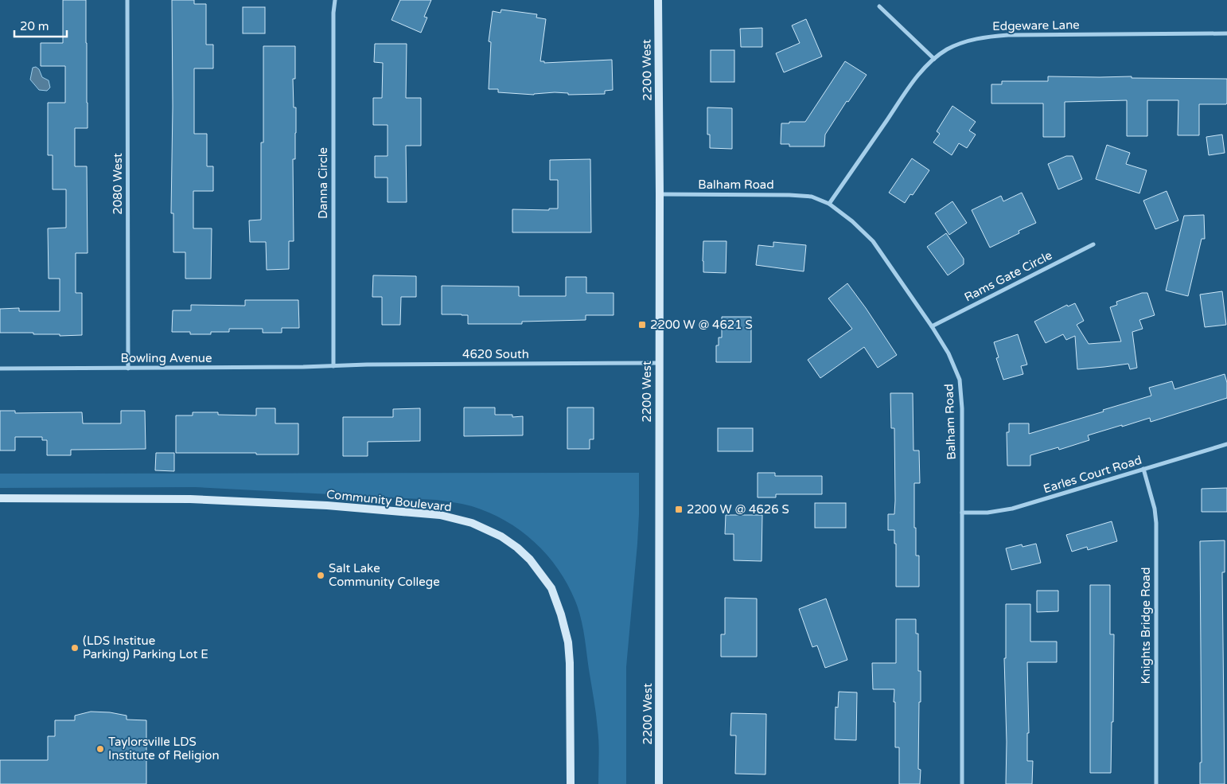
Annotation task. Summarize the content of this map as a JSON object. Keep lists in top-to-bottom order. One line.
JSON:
{"streets":{"street":["Edgeware Lane","2200 West","Danna Circle","2080 West","Balham Road","Rams Gate Circle","4620 South","Bowling Avenue","Earles Court Road","Community Boulevard","Knights Bridge Road"]},"crossings":[["Edgeware Lane","Balham Road"],["2200 West","Balham Road"],["2200 West","4620 South"],["Danna Circle","4620 South"],["Danna Circle","Bowling Avenue"],["2080 West","Bowling Avenue"],["Balham Road","Rams Gate Circle"],["Balham Road","Earles Court Road"],["4620 South","Bowling Avenue"],["Earles Court Road","Knights Bridge Road"]],"places":{"transit":["2200 W @ 4621 S","2200 W @ 4626 S"],"other":["Salt Lake Community College","(LDS Institue Parking) Parking Lot E","Taylorsville LDS Institute of Religion"]},"scale_bar":"20 m"}
